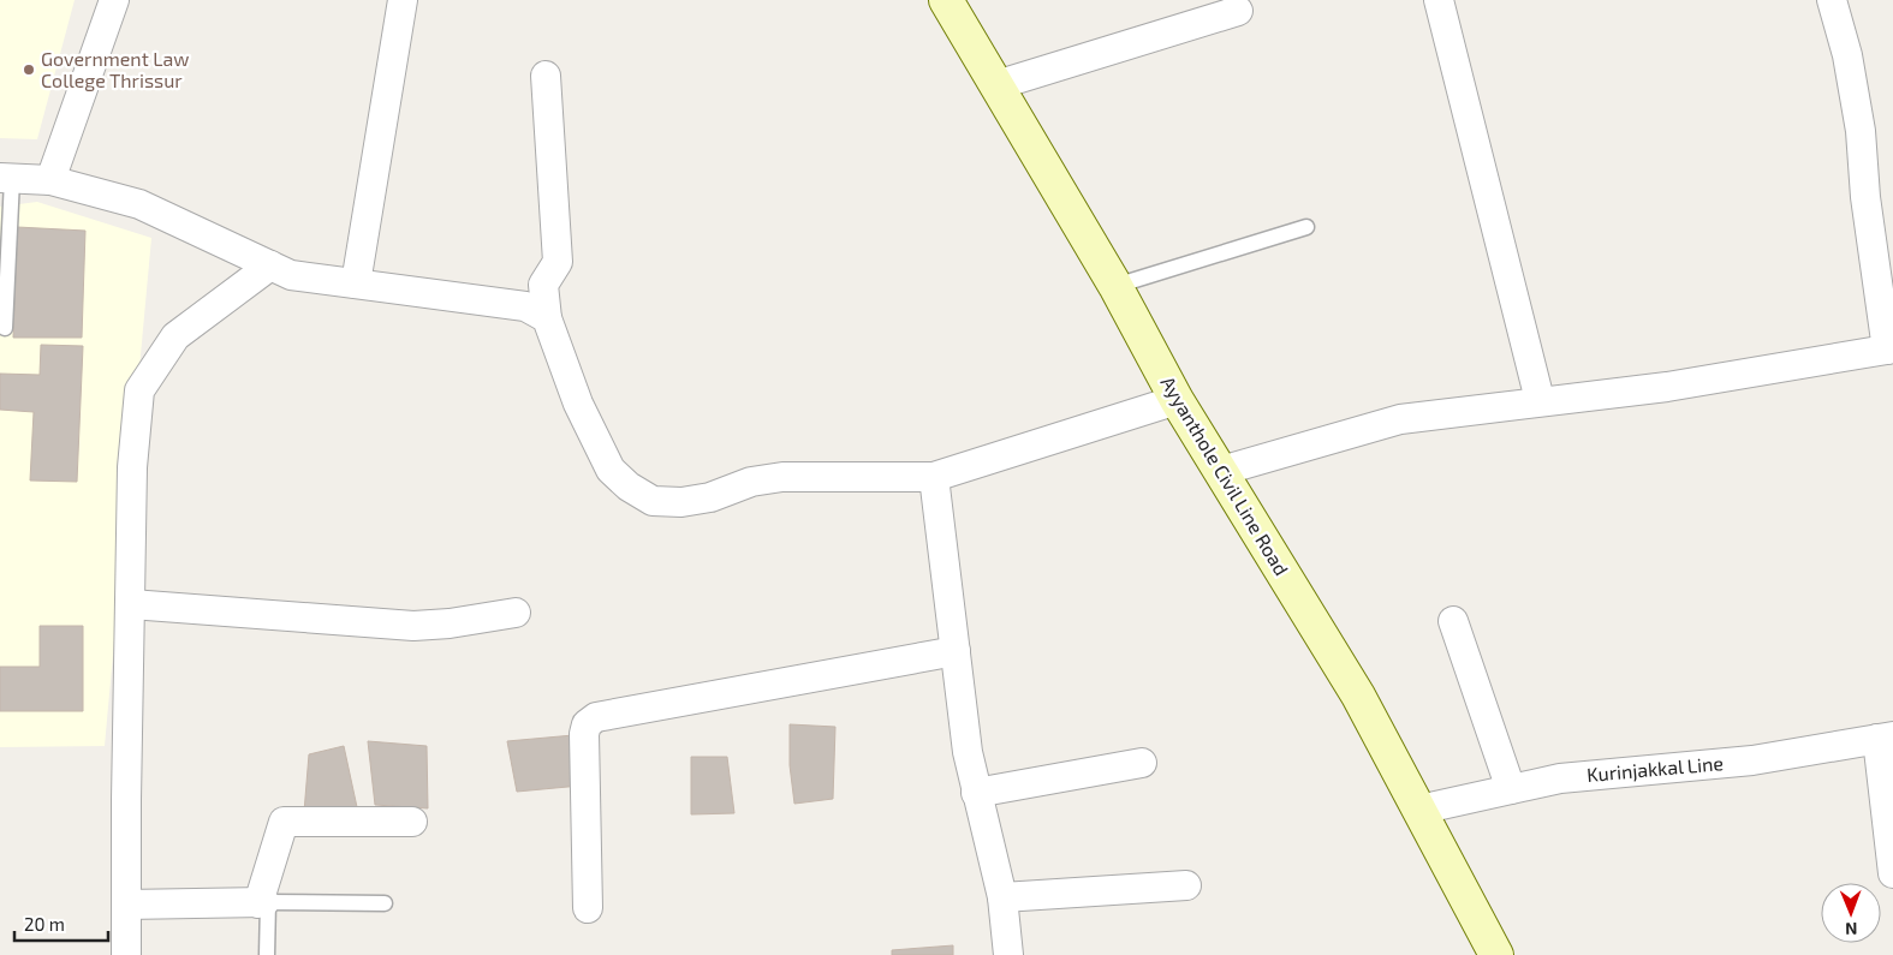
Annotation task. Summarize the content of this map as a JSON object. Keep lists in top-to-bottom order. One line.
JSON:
{"streets":{"main road":["Ayyanthole Civil Line Road"],"street":["Kurinjakkal Line"]},"crossings":[["Ayyanthole Civil Line Road","Kurinjakkal Line"]],"places":["Government Law College Thrissur"],"scale_bar":"20 m","north":"bottom"}
